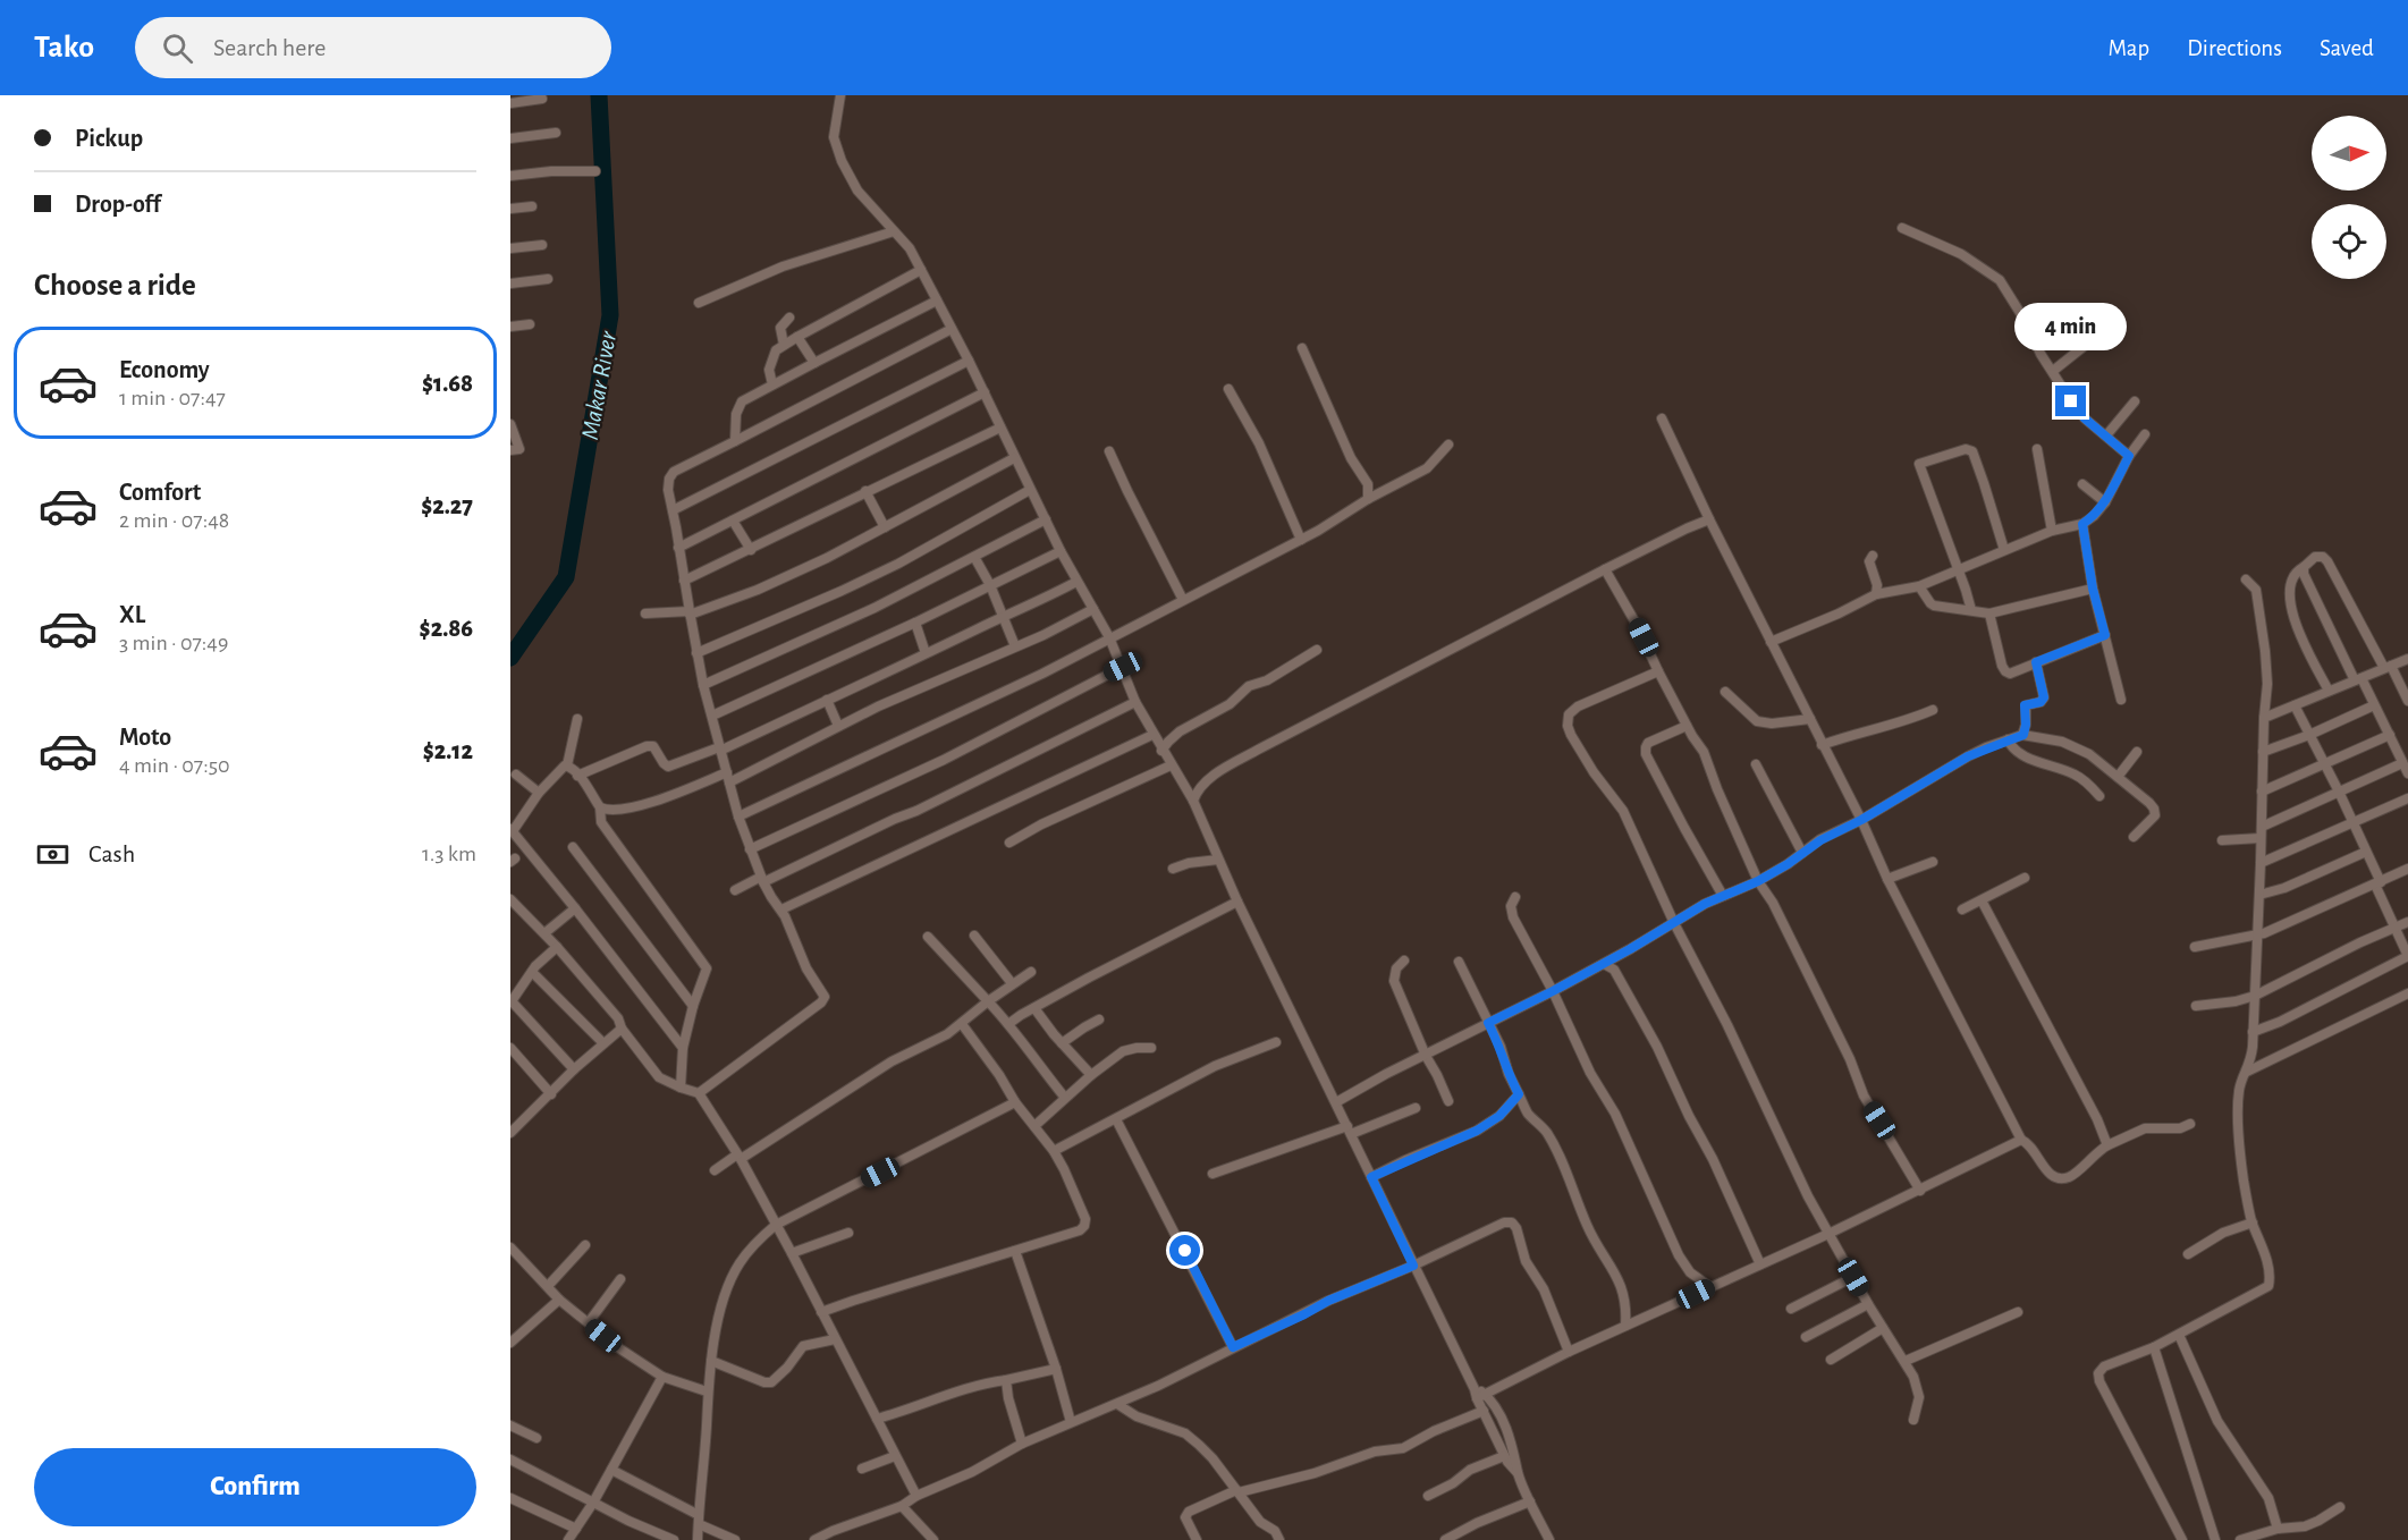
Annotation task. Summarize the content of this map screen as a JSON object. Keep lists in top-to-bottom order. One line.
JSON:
{"water":["Makar River"],"north":"right","page":{"header":"Tako","search":"Search here","nav":["Map","Directions","Saved"],"banner":["Pickup","Drop-off"],"heading":"Choose a ride","bubble":"4 min","list":[{"name":"Economy","note":"1 min · 07:47","value":"$1.68"},{"name":"Comfort","note":"2 min · 07:48","value":"$2.27"},{"name":"XL","note":"3 min · 07:49","value":"$2.86"},{"name":"Moto","note":"4 min · 07:50","value":"$2.12"}],"pay":["Cash","1.3 km"],"buttons":"Confirm"}}
